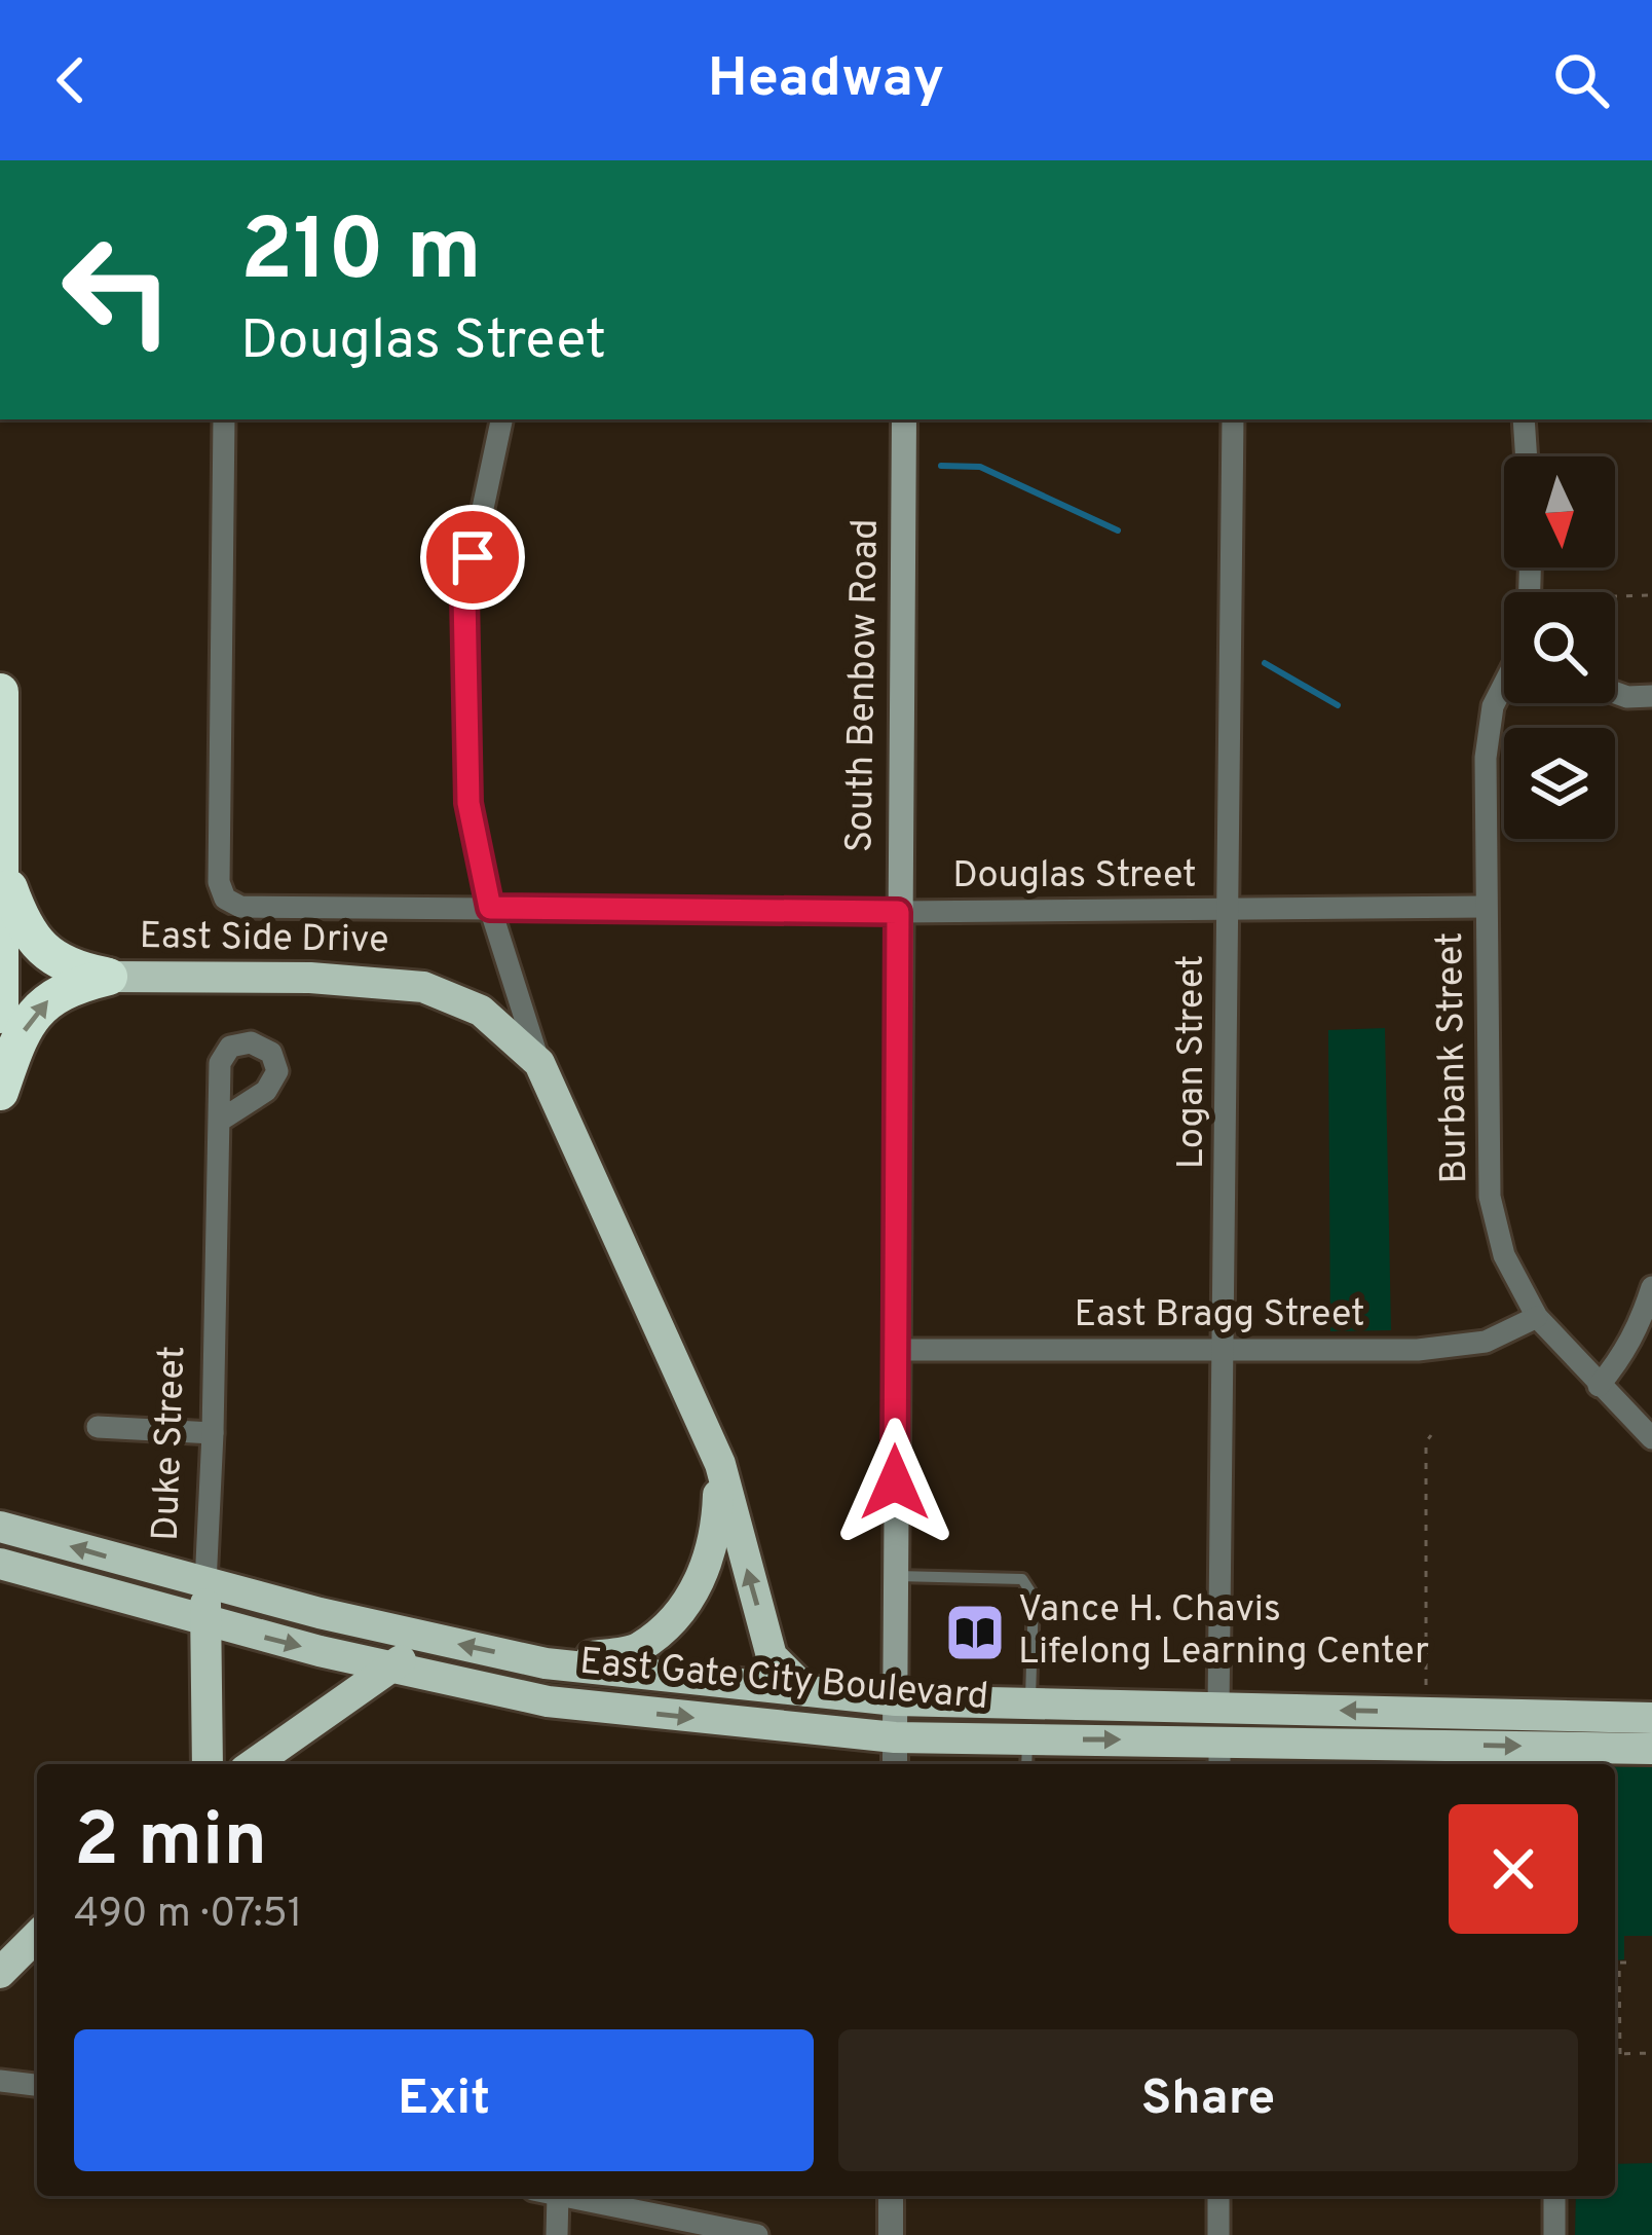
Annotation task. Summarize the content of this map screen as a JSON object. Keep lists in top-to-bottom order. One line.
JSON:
{"streets":{"main road":["South Benbow Road","East Side Drive","Duke Street","East Gate City Boulevard"],"street":["Douglas Street","Burbank Street","Logan Street","East Bragg Street"]},"crossings":[["South Benbow Road","Douglas Street"],["South Benbow Road","East Bragg Street"],["South Benbow Road","East Gate City Boulevard"],["Douglas Street","East Side Drive"],["Douglas Street","Burbank Street"],["Douglas Street","Logan Street"],["East Side Drive","East Gate City Boulevard"],["Burbank Street","East Bragg Street"],["Logan Street","East Bragg Street"],["Logan Street","East Gate City Boulevard"],["Duke Street","East Gate City Boulevard"]],"places":{"library":["Vance H. Chavis Lifelong Learning Center"]},"north":"bottom","page":{"header":"Headway","turn":["210 m","Douglas Street"],"heading":["2 min","490 m · 07:51"],"buttons":["Exit","Share"]}}
